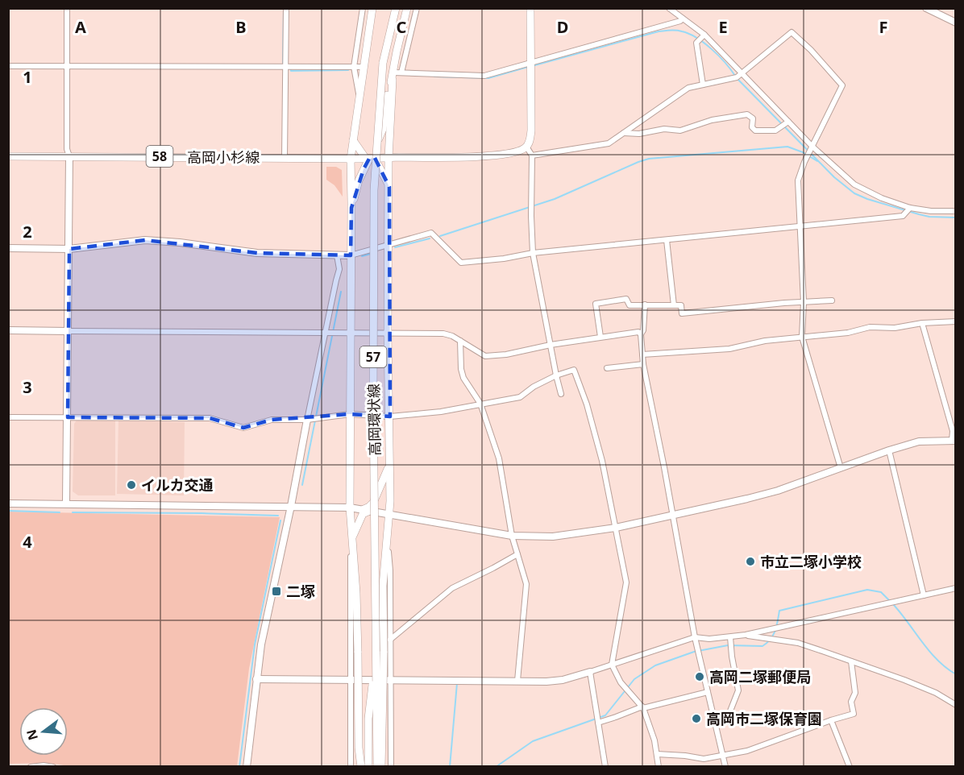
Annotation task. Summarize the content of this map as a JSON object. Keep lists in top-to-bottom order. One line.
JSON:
{"streets":{"main road":["58","高岡小杉線","57","高岡環状線"]},"crossings":[["高岡小杉線","57"],["57","高岡環状線"]],"places":{"other":["イルカ交通","市立二塚小学校","高岡二塚郵便局","高岡市二塚保育園"],"transit":["二塚"]},"north":"left","grid":{"columns":["A","B","C","D","E","F"],"rows":["1","2","3","4"]}}
